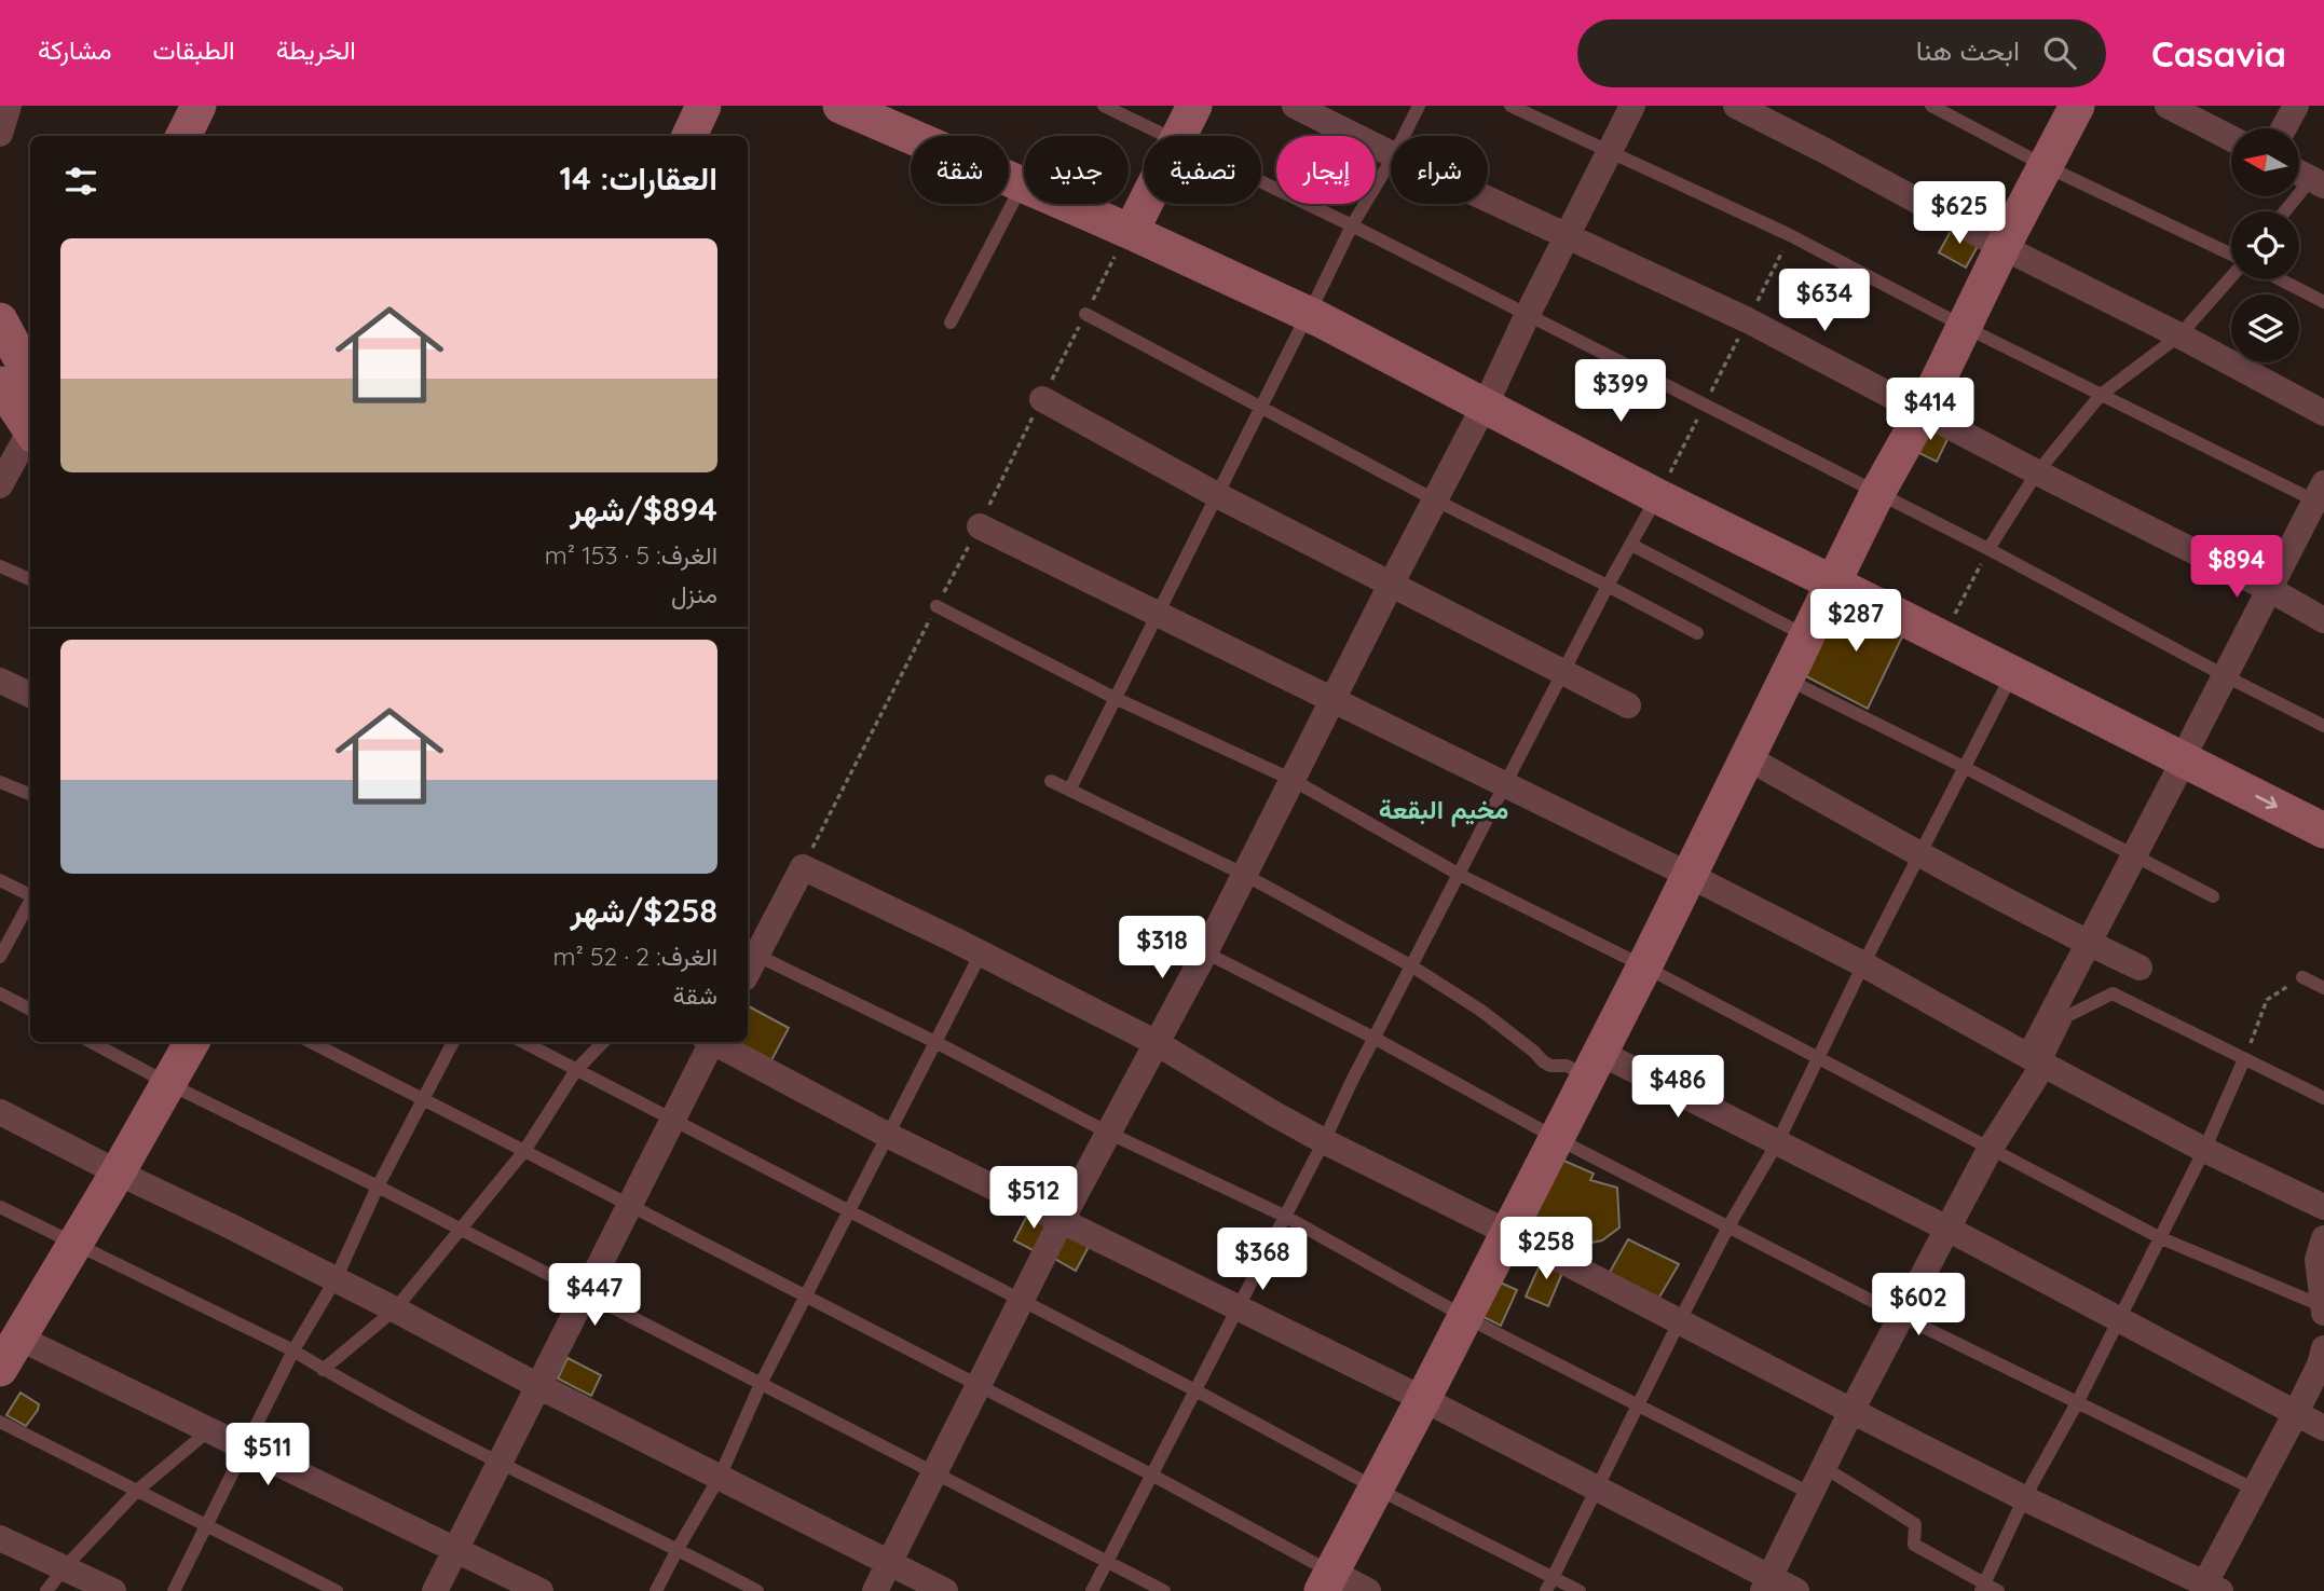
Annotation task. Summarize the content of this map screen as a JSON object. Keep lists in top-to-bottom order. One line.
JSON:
{"districts":["مخيم البقعة"],"north":"left","page":{"header":"Casavia","search":"ابحث هنا","nav":["الخريطة","الطبقات","مشاركة"],"chip":["شراء","إيجار","تصفية","جديد","شقة"],"heading":"العقارات: 14","price":["$625","$634","$399","$414","$894","$287","$318","$486","$512","$258","$368","$447","$602","$511"],"list":[{"name":"$894/شهر","note":"الغرف: 5 · 153 m² · منزل"},{"name":"$258/شهر","note":"الغرف: 2 · 52 m² · شقة"}]}}
